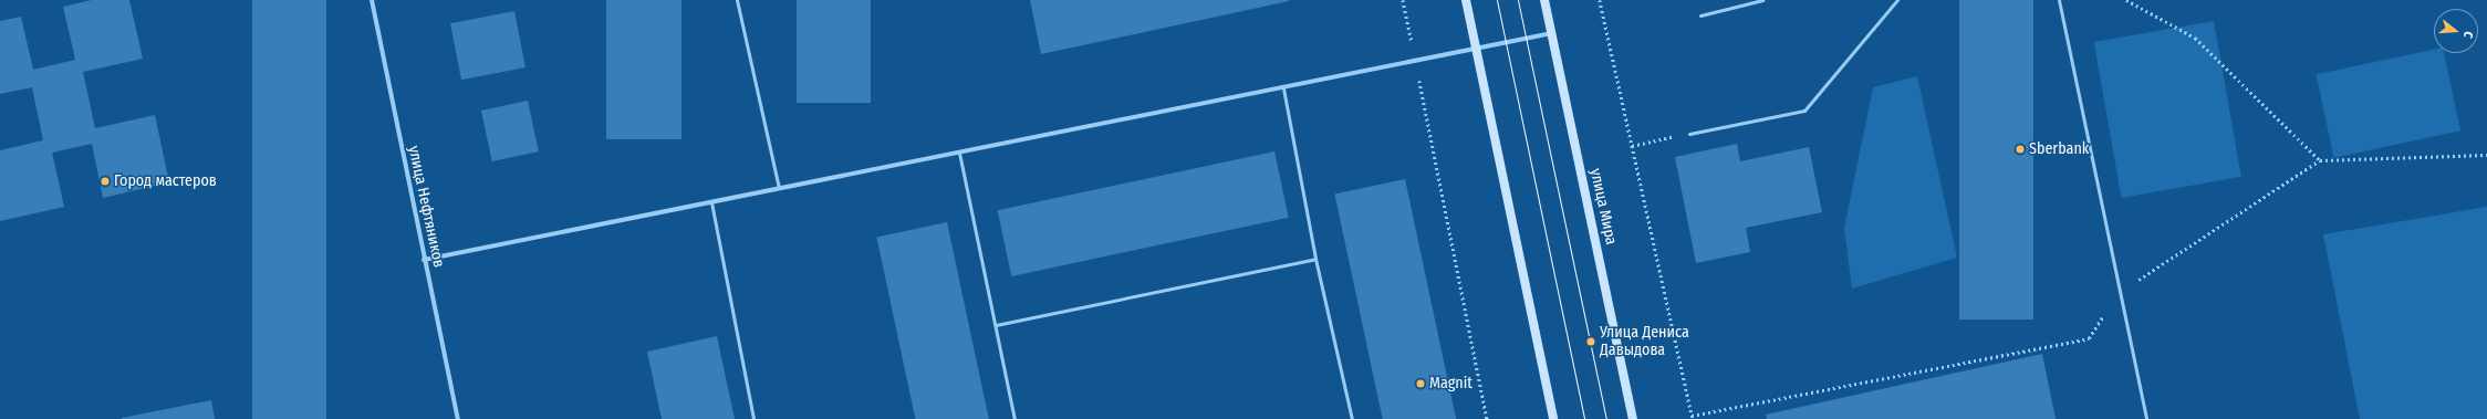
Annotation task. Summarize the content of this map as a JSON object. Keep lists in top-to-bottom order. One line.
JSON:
{"streets":{"main road":["улица Мира"],"street":["улица Нефтяников"]},"places":["Sberbank","Город мастеров","Улица Дениса Давыдова","Magnit"],"north":"right"}
